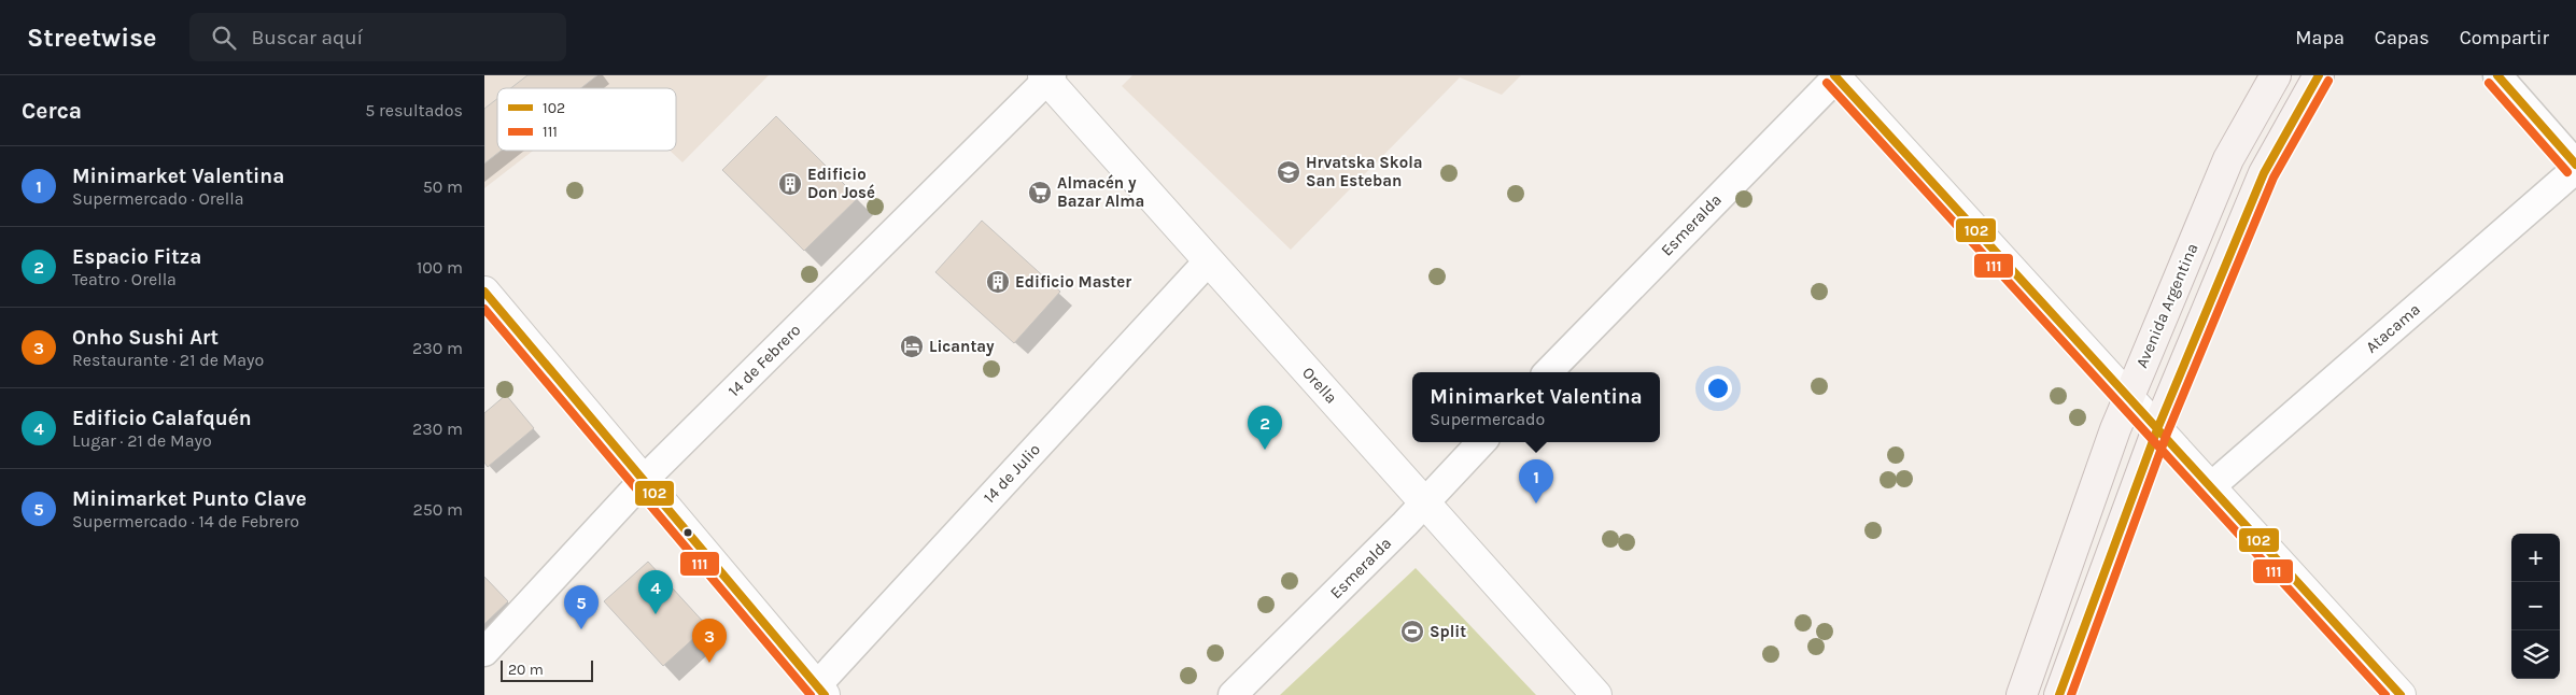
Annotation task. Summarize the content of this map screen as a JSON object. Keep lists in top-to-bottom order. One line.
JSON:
{"streets":{"main road":["Avenida Argentina"],"street":["Esmeralda","Atacama","14 de Febrero","Orella","14 de Julio"]},"crossings":[["Esmeralda","Orella"],["14 de Febrero","Orella"],["Orella","14 de Julio"]],"places":{"school or university":["Hrvatska Skola San Esteban"],"building":["Edificio Don José","Edificio Master"],"supermarket":["Almacén y Bazar Alma"],"hotel":["Licantay"],"sports":["Split"]},"lines":["transit line 102","transit line 111"],"legend":["102","111"],"scale_bar":"20 m","page":{"header":"Streetwise","search":"Buscar aquí","nav":["Mapa","Capas","Compartir"],"heading":["Cerca","5 resultados"],"list":[{"mark":"1","name":"Minimarket Valentina","note":"Supermercado · Orella","value":"50 m"},{"mark":"2","name":"Espacio Fitza","note":"Teatro · Orella","value":"100 m"},{"mark":"3","name":"Onho Sushi Art","note":"Restaurante · 21 de Mayo","value":"230 m"},{"mark":"4","name":"Edificio Calafquén","note":"Lugar · 21 de Mayo","value":"230 m"},{"mark":"5","name":"Minimarket Punto Clave","note":"Supermercado · 14 de Febrero","value":"250 m"}],"popup":["Minimarket Valentina","Supermercado"],"pins":["2","1","4","5","3"],"map_buttons":["+","−"],"scale":"20 m"}}
